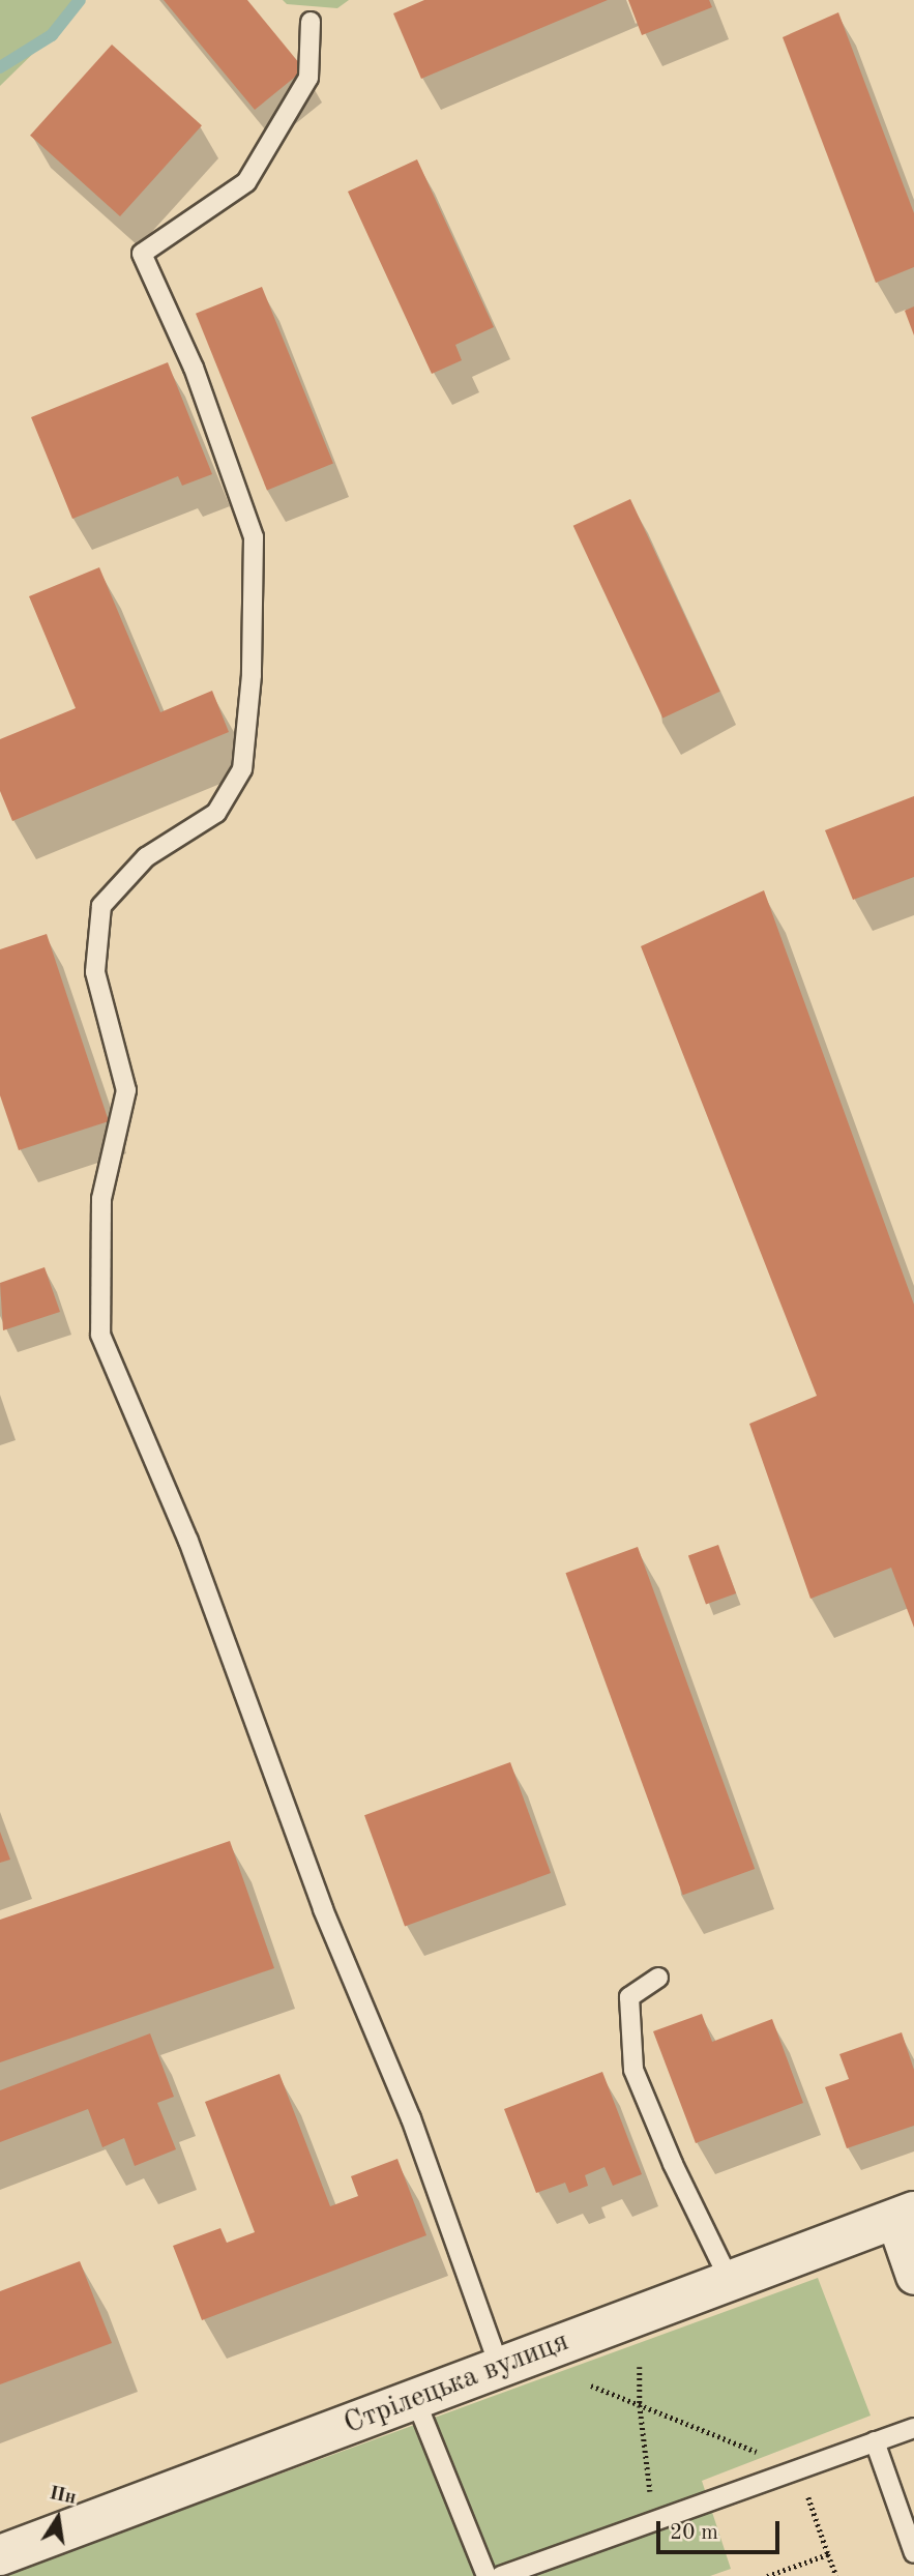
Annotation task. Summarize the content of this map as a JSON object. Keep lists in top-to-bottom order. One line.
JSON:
{"streets":{"street":["Стрілецька вулиця"]},"scale_bar":"20 m","north":"top"}
